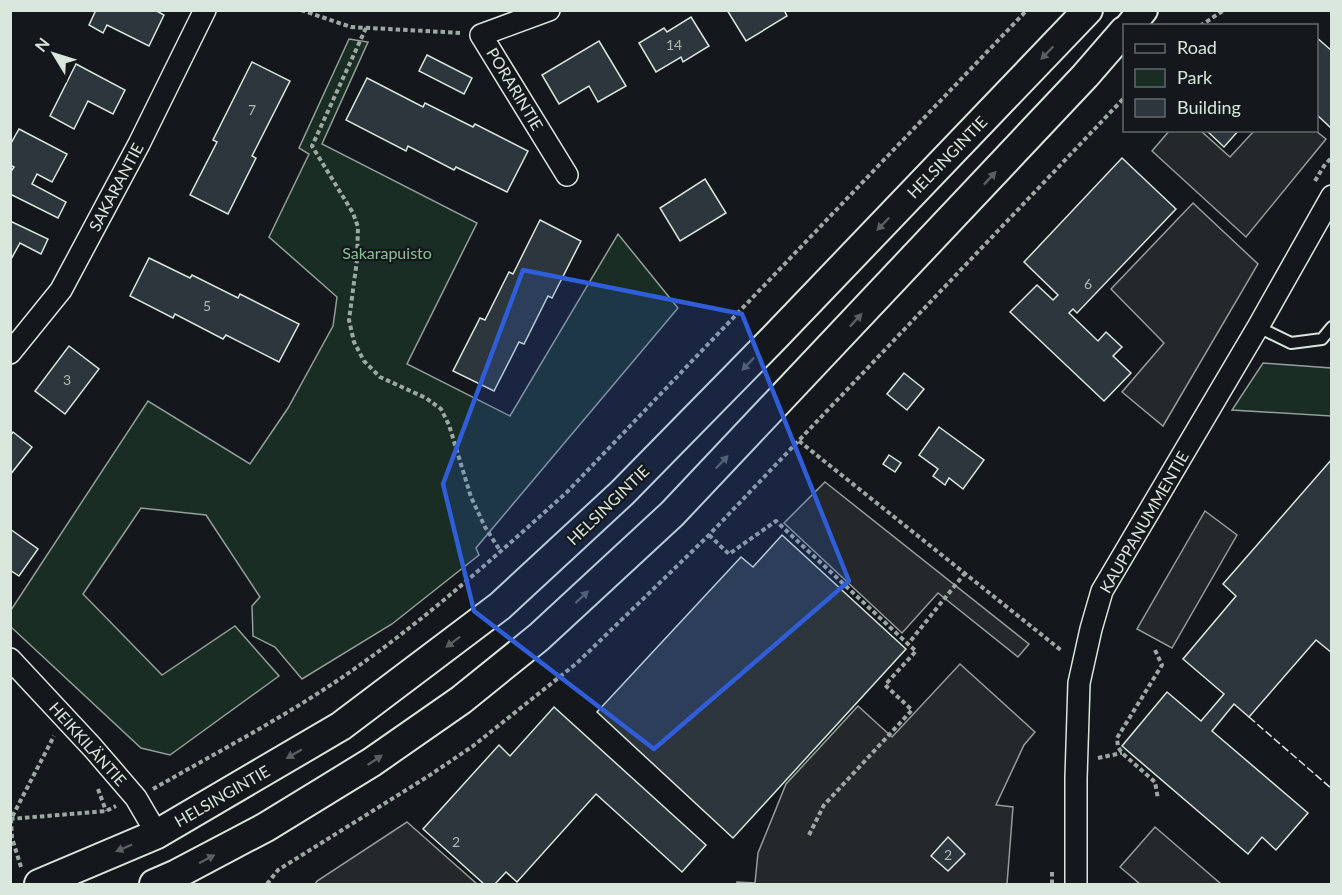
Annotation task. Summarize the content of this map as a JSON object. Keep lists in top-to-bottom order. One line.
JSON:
{"streets":{"main road":["HELSINGINTIE"],"street":["PORARINTIE","SAKARANTIE","KAUPPANUMMENTIE","HEIKKILÄNTIE"]},"crossings":[["HELSINGINTIE","HEIKKILÄNTIE"]],"parks":["Sakarapuisto"],"house_numbers":["14","7","6","5","3","2","2"],"legend":["Road","Park","Building"],"north":"top left"}
